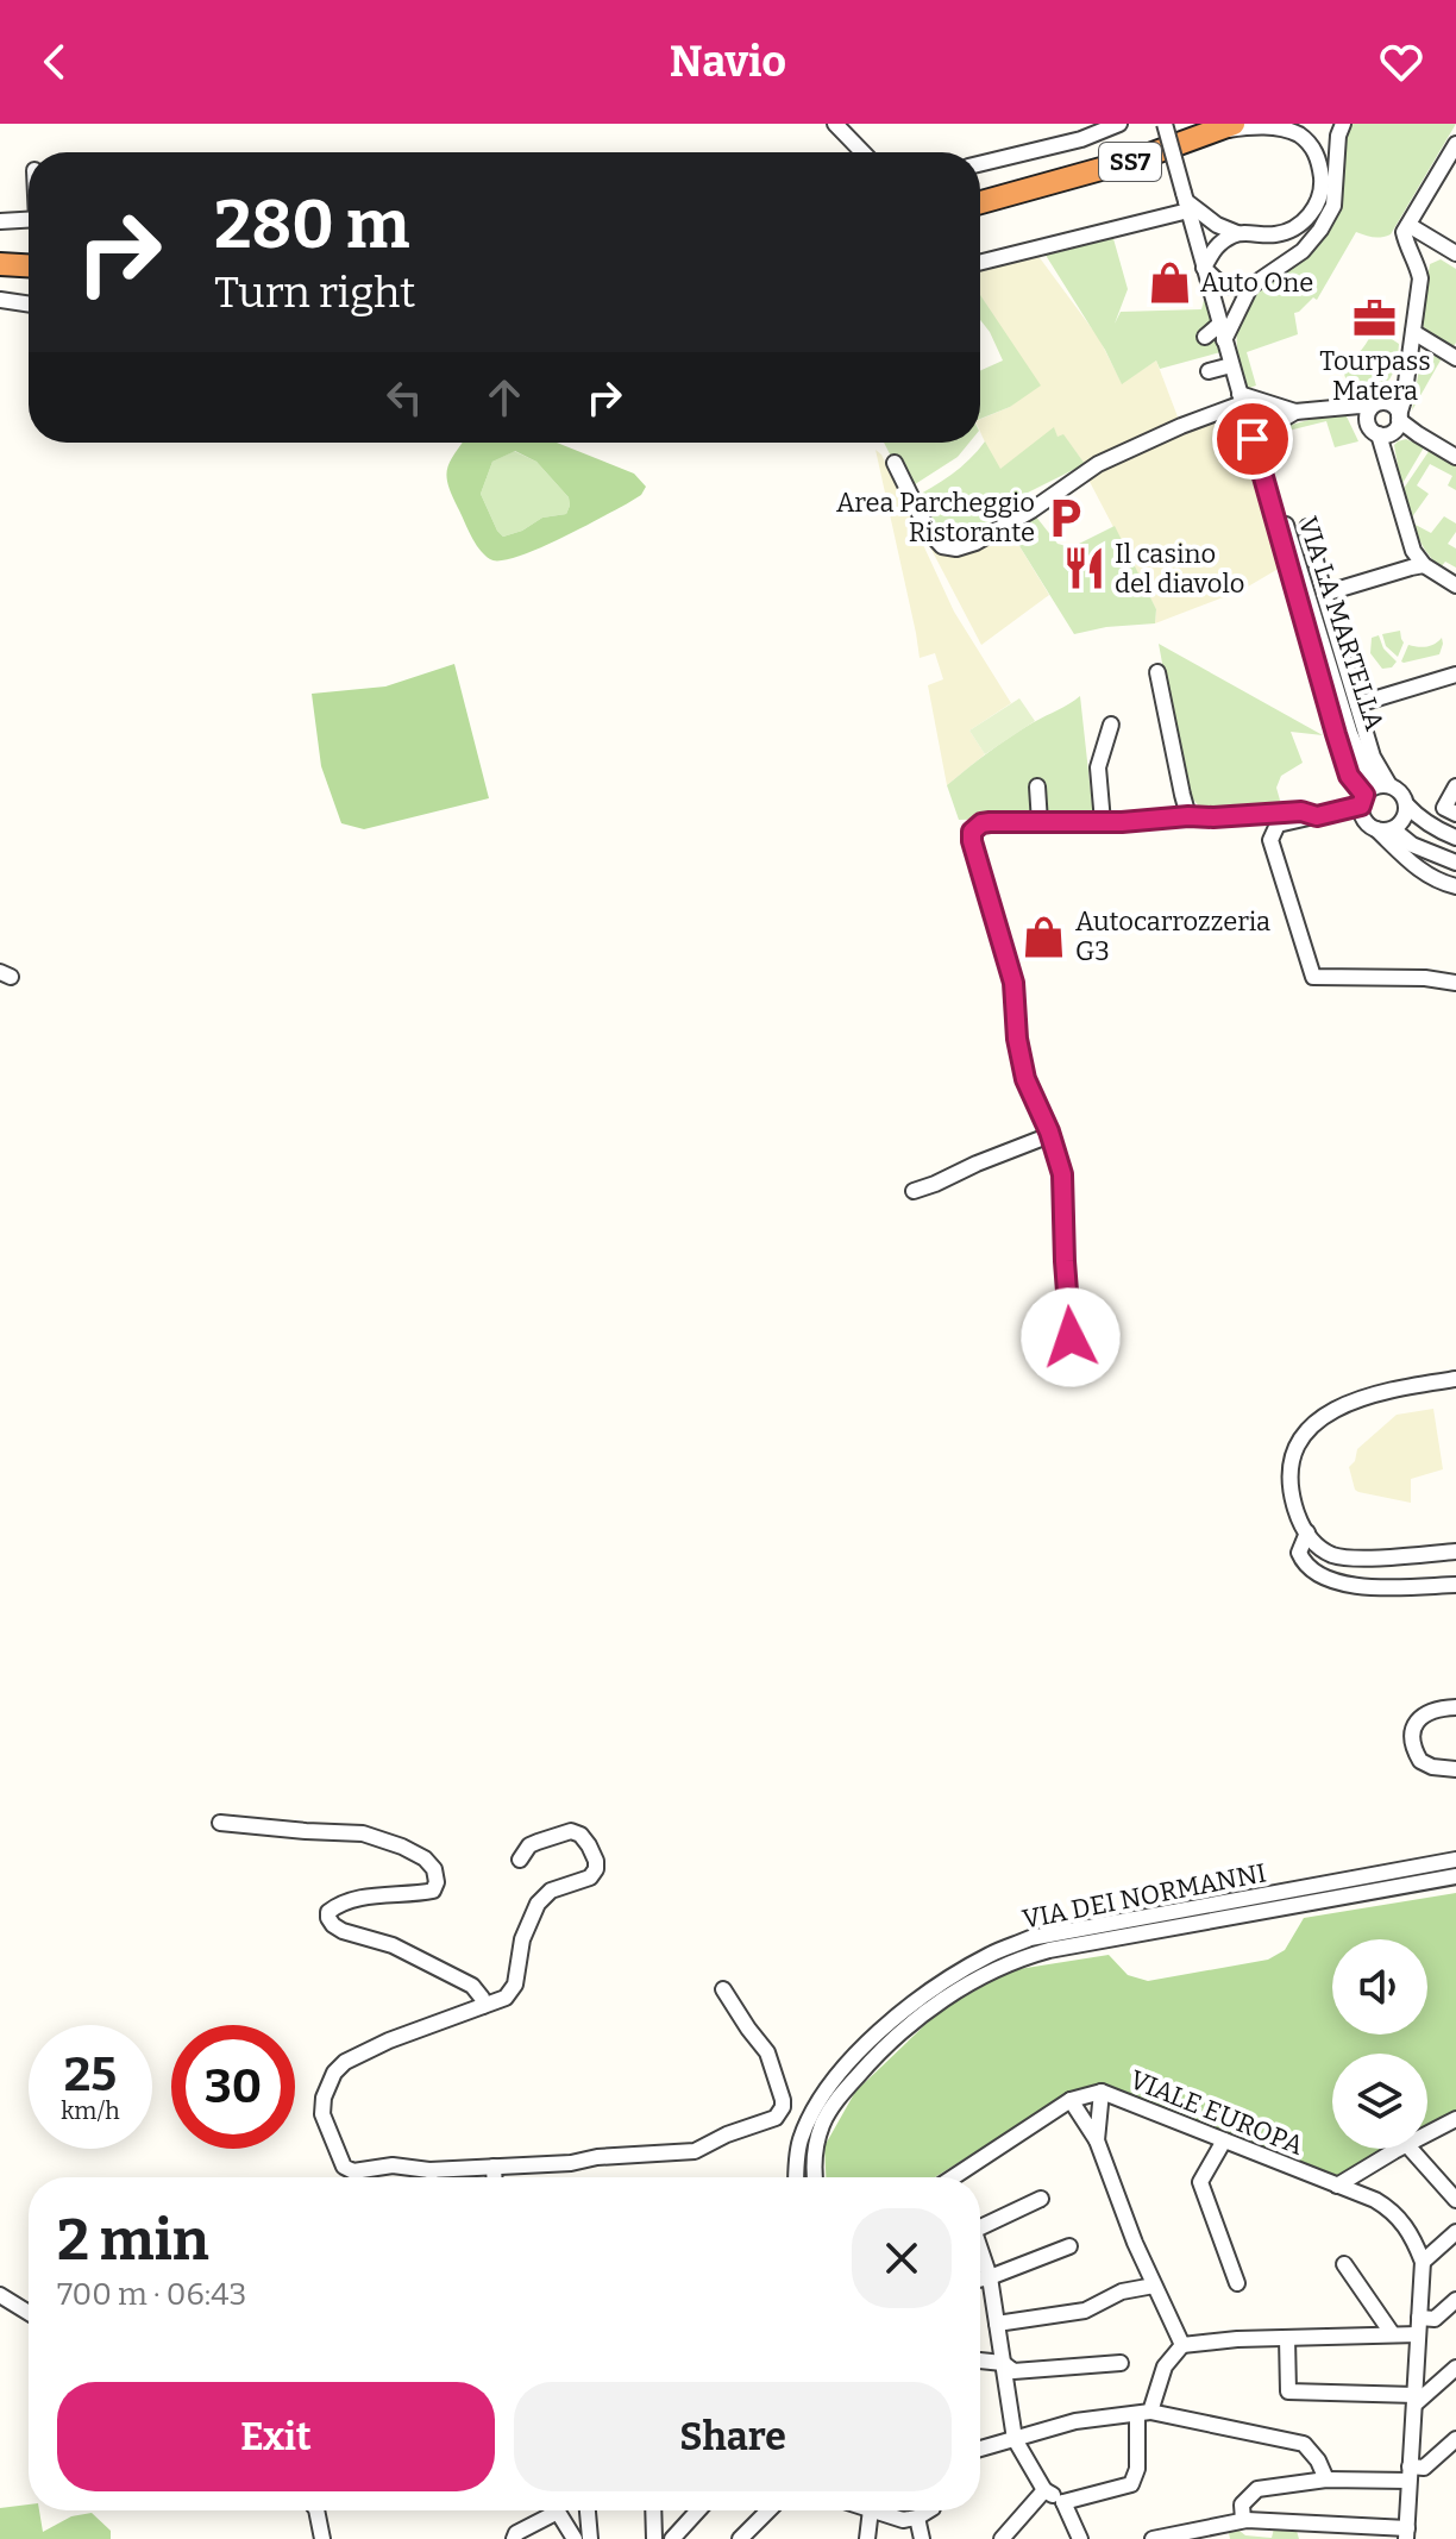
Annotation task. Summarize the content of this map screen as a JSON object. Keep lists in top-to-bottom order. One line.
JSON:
{"streets":{"highway":["SS7"],"street":["VIA LA MARTELLA","VIA DEI NORMANNI","VIALE EUROPA"]},"places":{"shop":["Auto One","Autocarrozzeria G3"],"office":["Tourpass Matera"],"parking":["Area Parcheggio Ristorante"],"restaurant":["Il casino del diavolo"]},"page":{"header":"Navio","turn":["280 m","Turn right"],"speed":"25 km/h","limit":"30","heading":["2 min","700 m · 06:43"],"buttons":["Exit","Share"]}}
